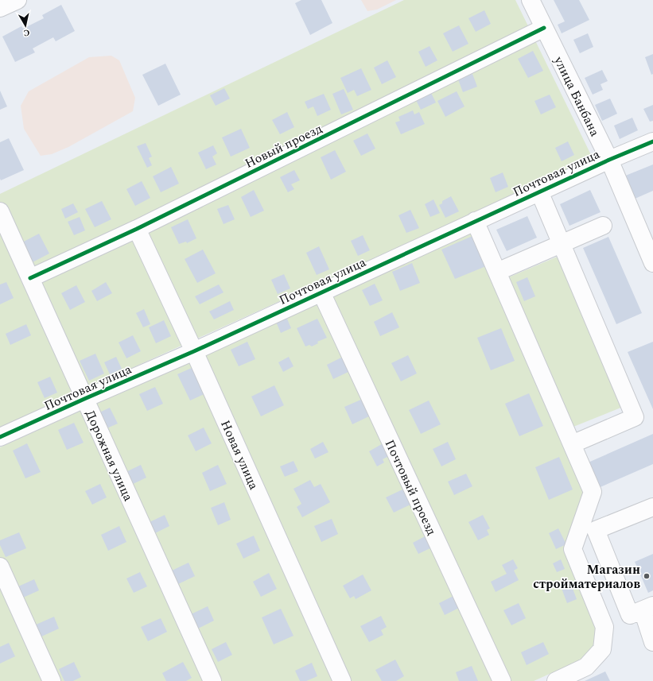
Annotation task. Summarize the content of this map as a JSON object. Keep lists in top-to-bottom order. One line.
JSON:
{"streets":{"street":["улица Банбана","Новый проезд","Почтовая улица","Новая улица","Дорожная улица","Почтовый проезд"]},"crossings":[["улица Банбана","Новый проезд"],["улица Банбана","Почтовая улица"],["Новый проезд","Новая улица"],["Новый проезд","Дорожная улица"],["Почтовая улица","Новая улица"],["Почтовая улица","Дорожная улица"],["Почтовая улица","Почтовый проезд"]],"places":["Магазин стройматериалов"],"north":"bottom"}
